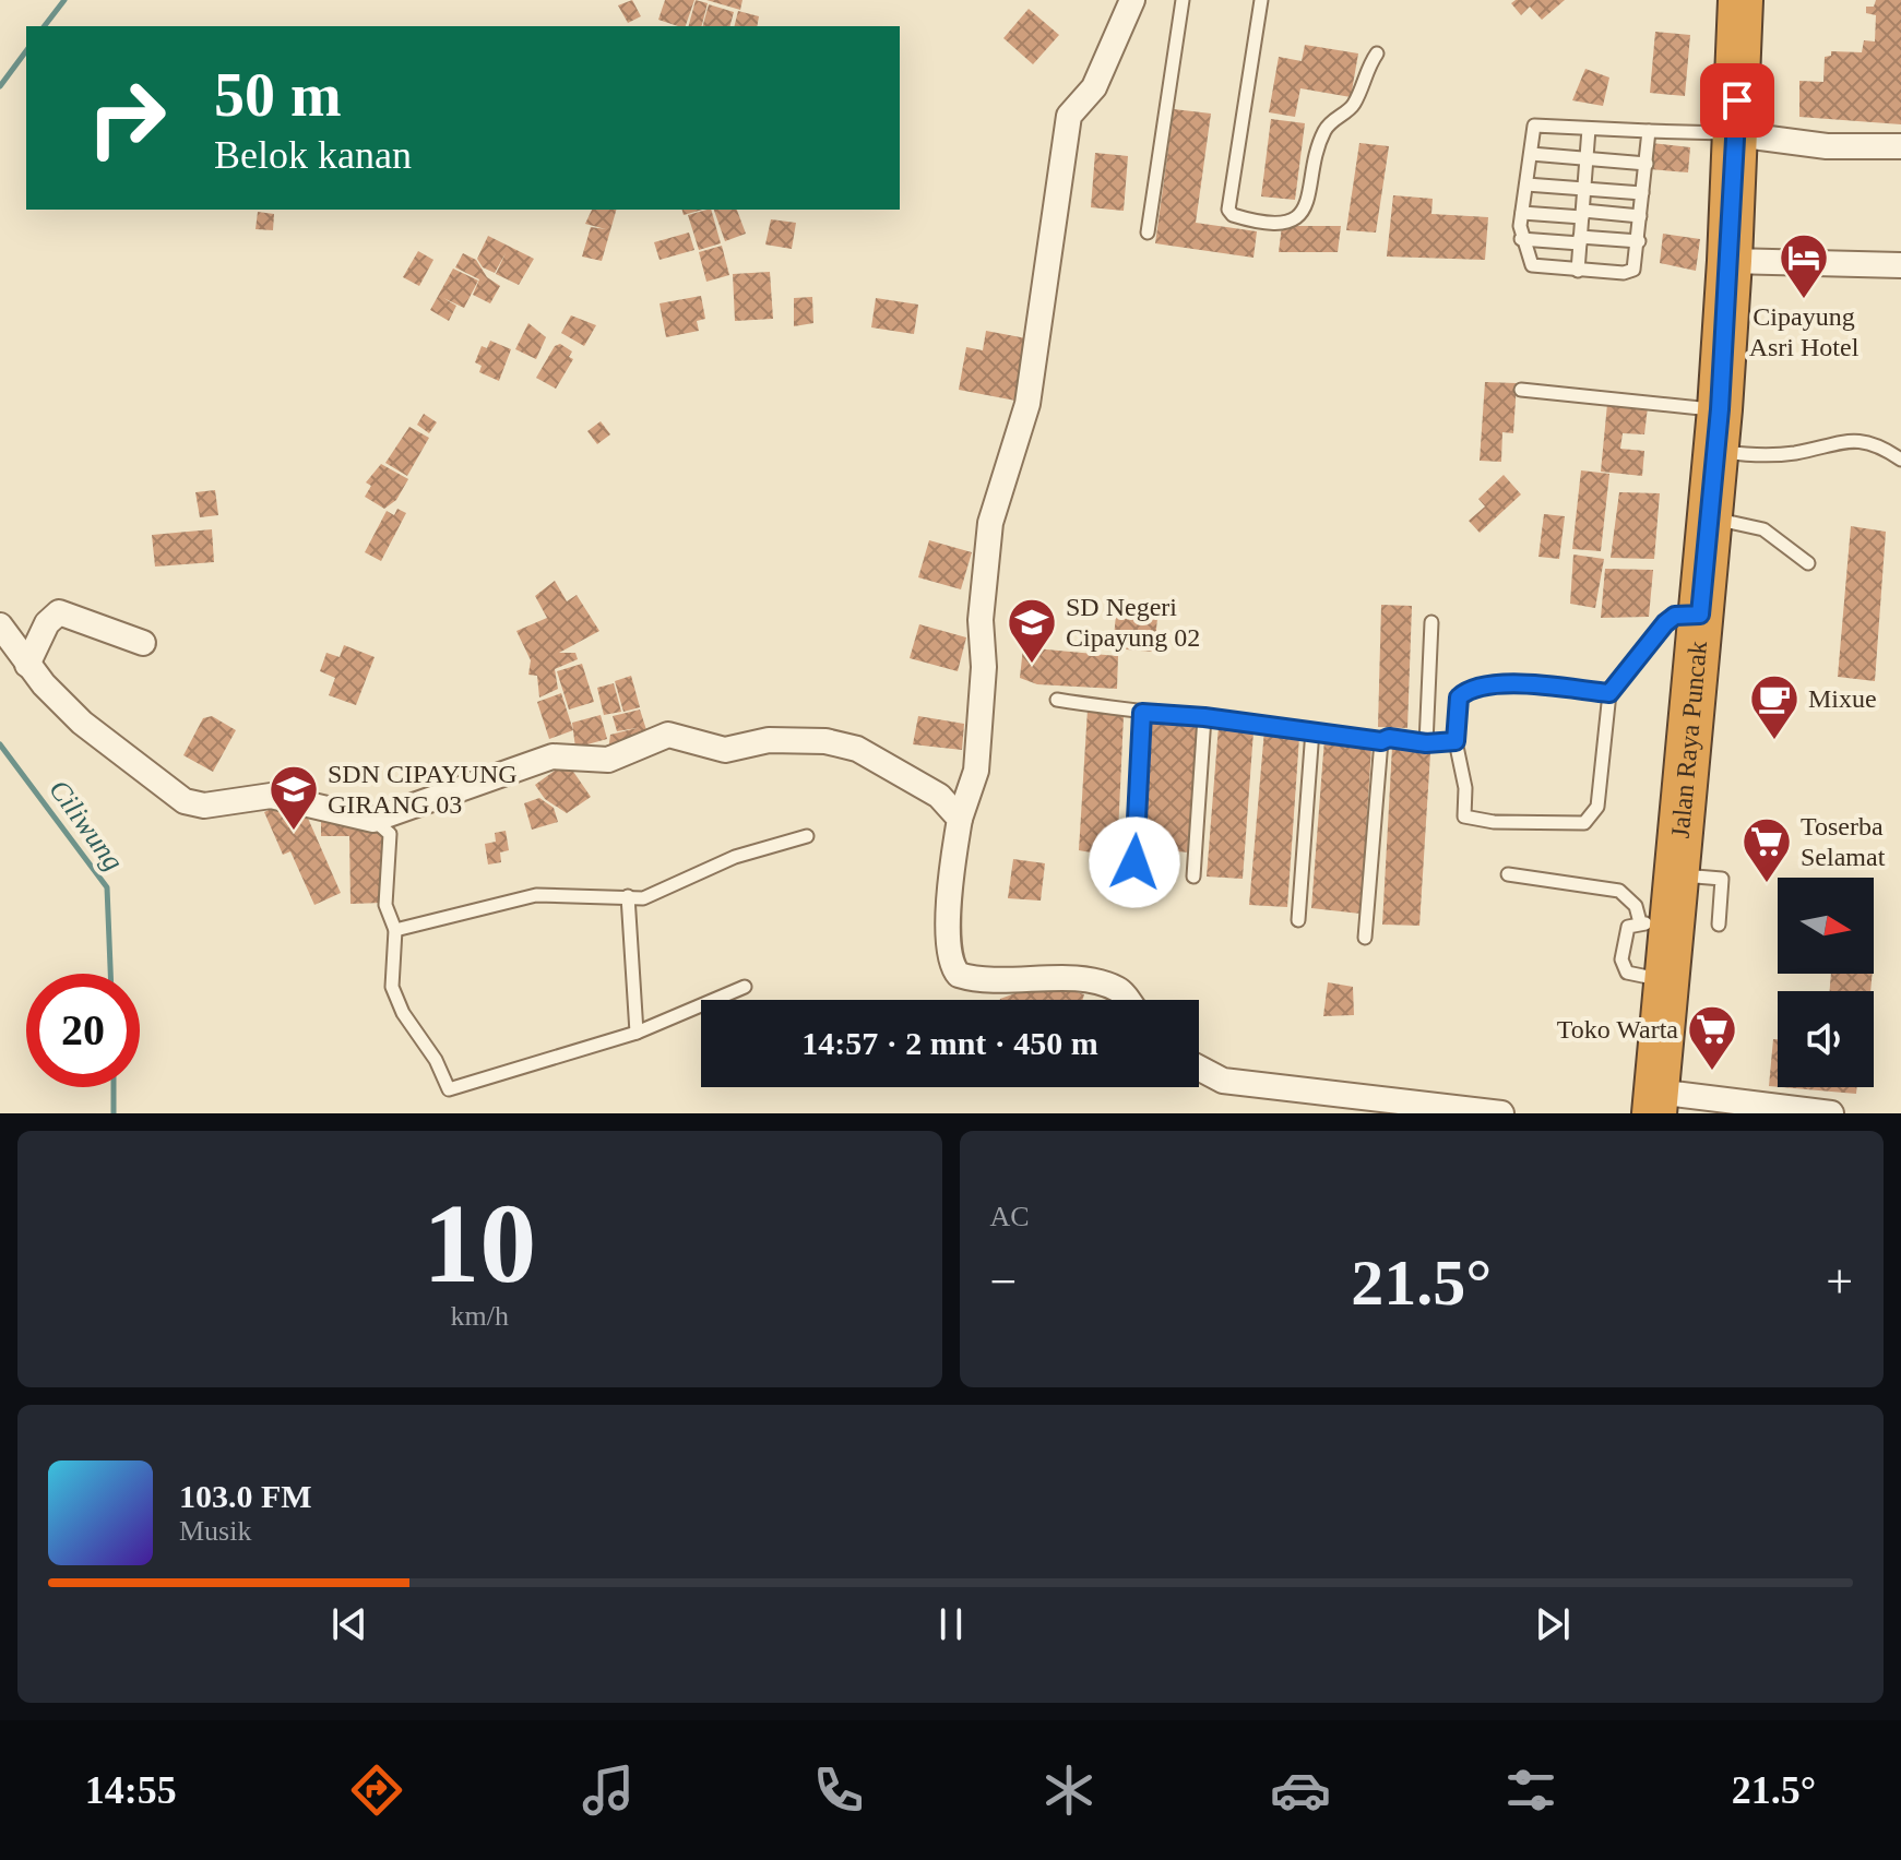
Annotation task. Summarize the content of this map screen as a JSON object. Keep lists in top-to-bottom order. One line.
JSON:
{"streets":{"highway":["Jalan Raya Puncak"]},"water":["Ciliwung"],"places":{"hotel":["Cipayung Asri Hotel"],"school or university":["SD Negeri Cipayung 02","SDN CIPAYUNG GIRANG 03"],"cafe":["Mixue"],"supermarket":["Toserba Selamat","Toko Warta"]},"north":"right","page":{"turn":["50 m","Belok kanan"],"limit":"20","trip":"14:57 · 2 mnt · 450 m","tile":[["10","km/h"],"AC"],"heat":["−","21.5°","+"],"song":["103.0 FM","Musik"],"tabs":["14:55","21.5°"]}}
